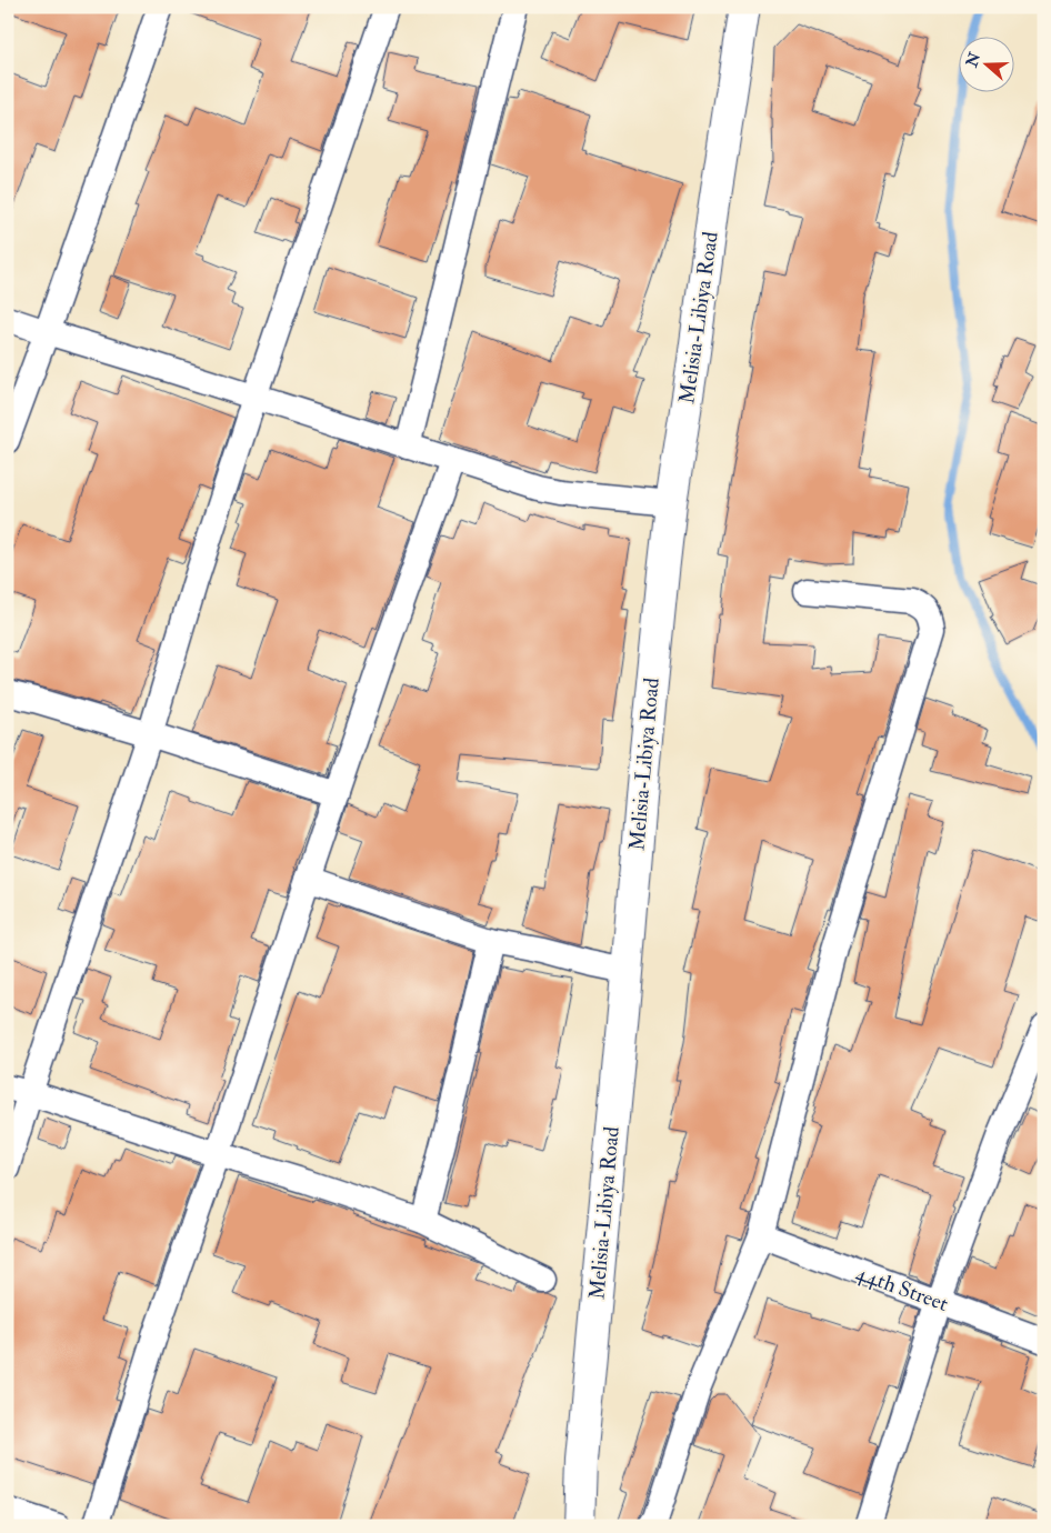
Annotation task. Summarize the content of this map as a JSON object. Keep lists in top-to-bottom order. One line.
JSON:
{"streets":{"main road":["Melisia-Libiya Road"],"street":["44th Street"]},"north":"left"}
